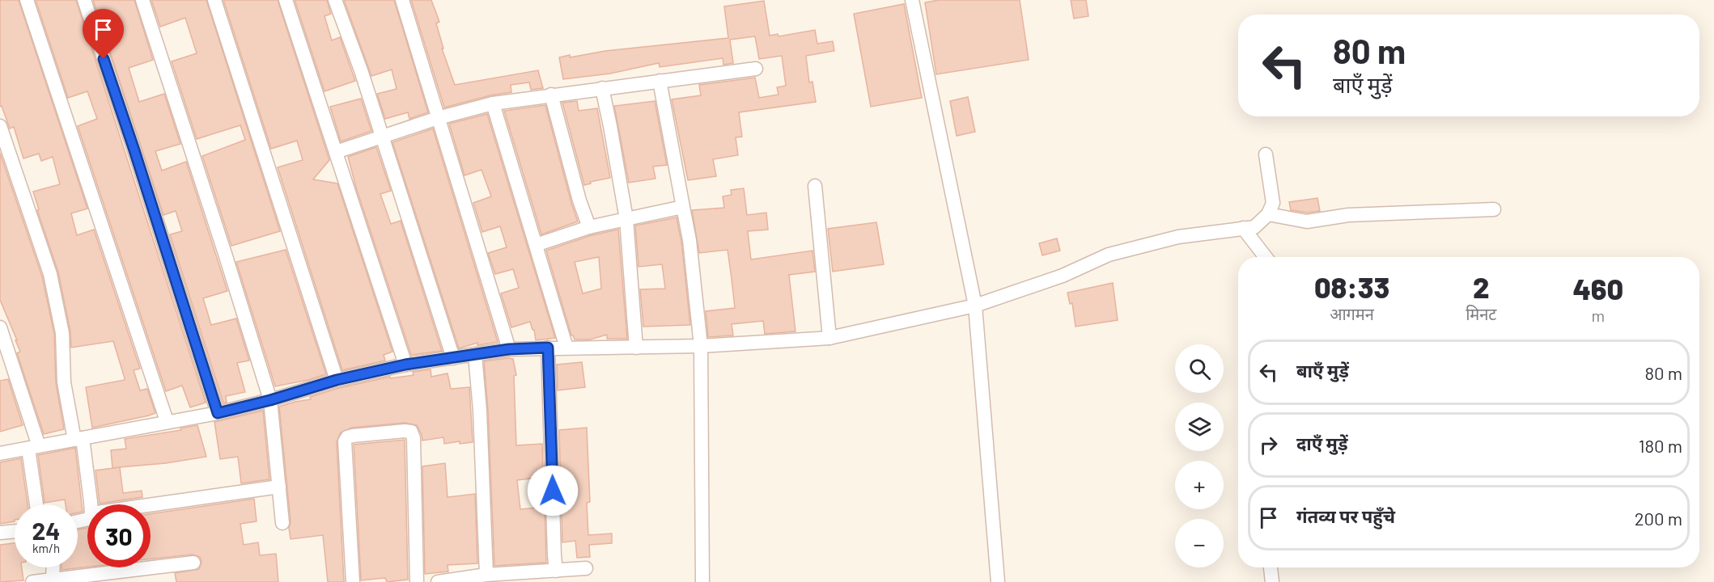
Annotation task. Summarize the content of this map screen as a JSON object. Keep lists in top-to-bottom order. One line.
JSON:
{"page":{"turn":["80 m","बाएँ मुड़ें"],"eta":["08:33","आगमन","2","मिनट","460","m"],"list":[{"name":"बाएँ मुड़ें","value":"80 m"},{"name":"दाएँ मुड़ें","value":"180 m"},{"name":"गंतव्य पर पहुँचे","value":"200 m"}],"map_buttons":["+","−"],"speed":"24 km/h","limit":"30"}}
